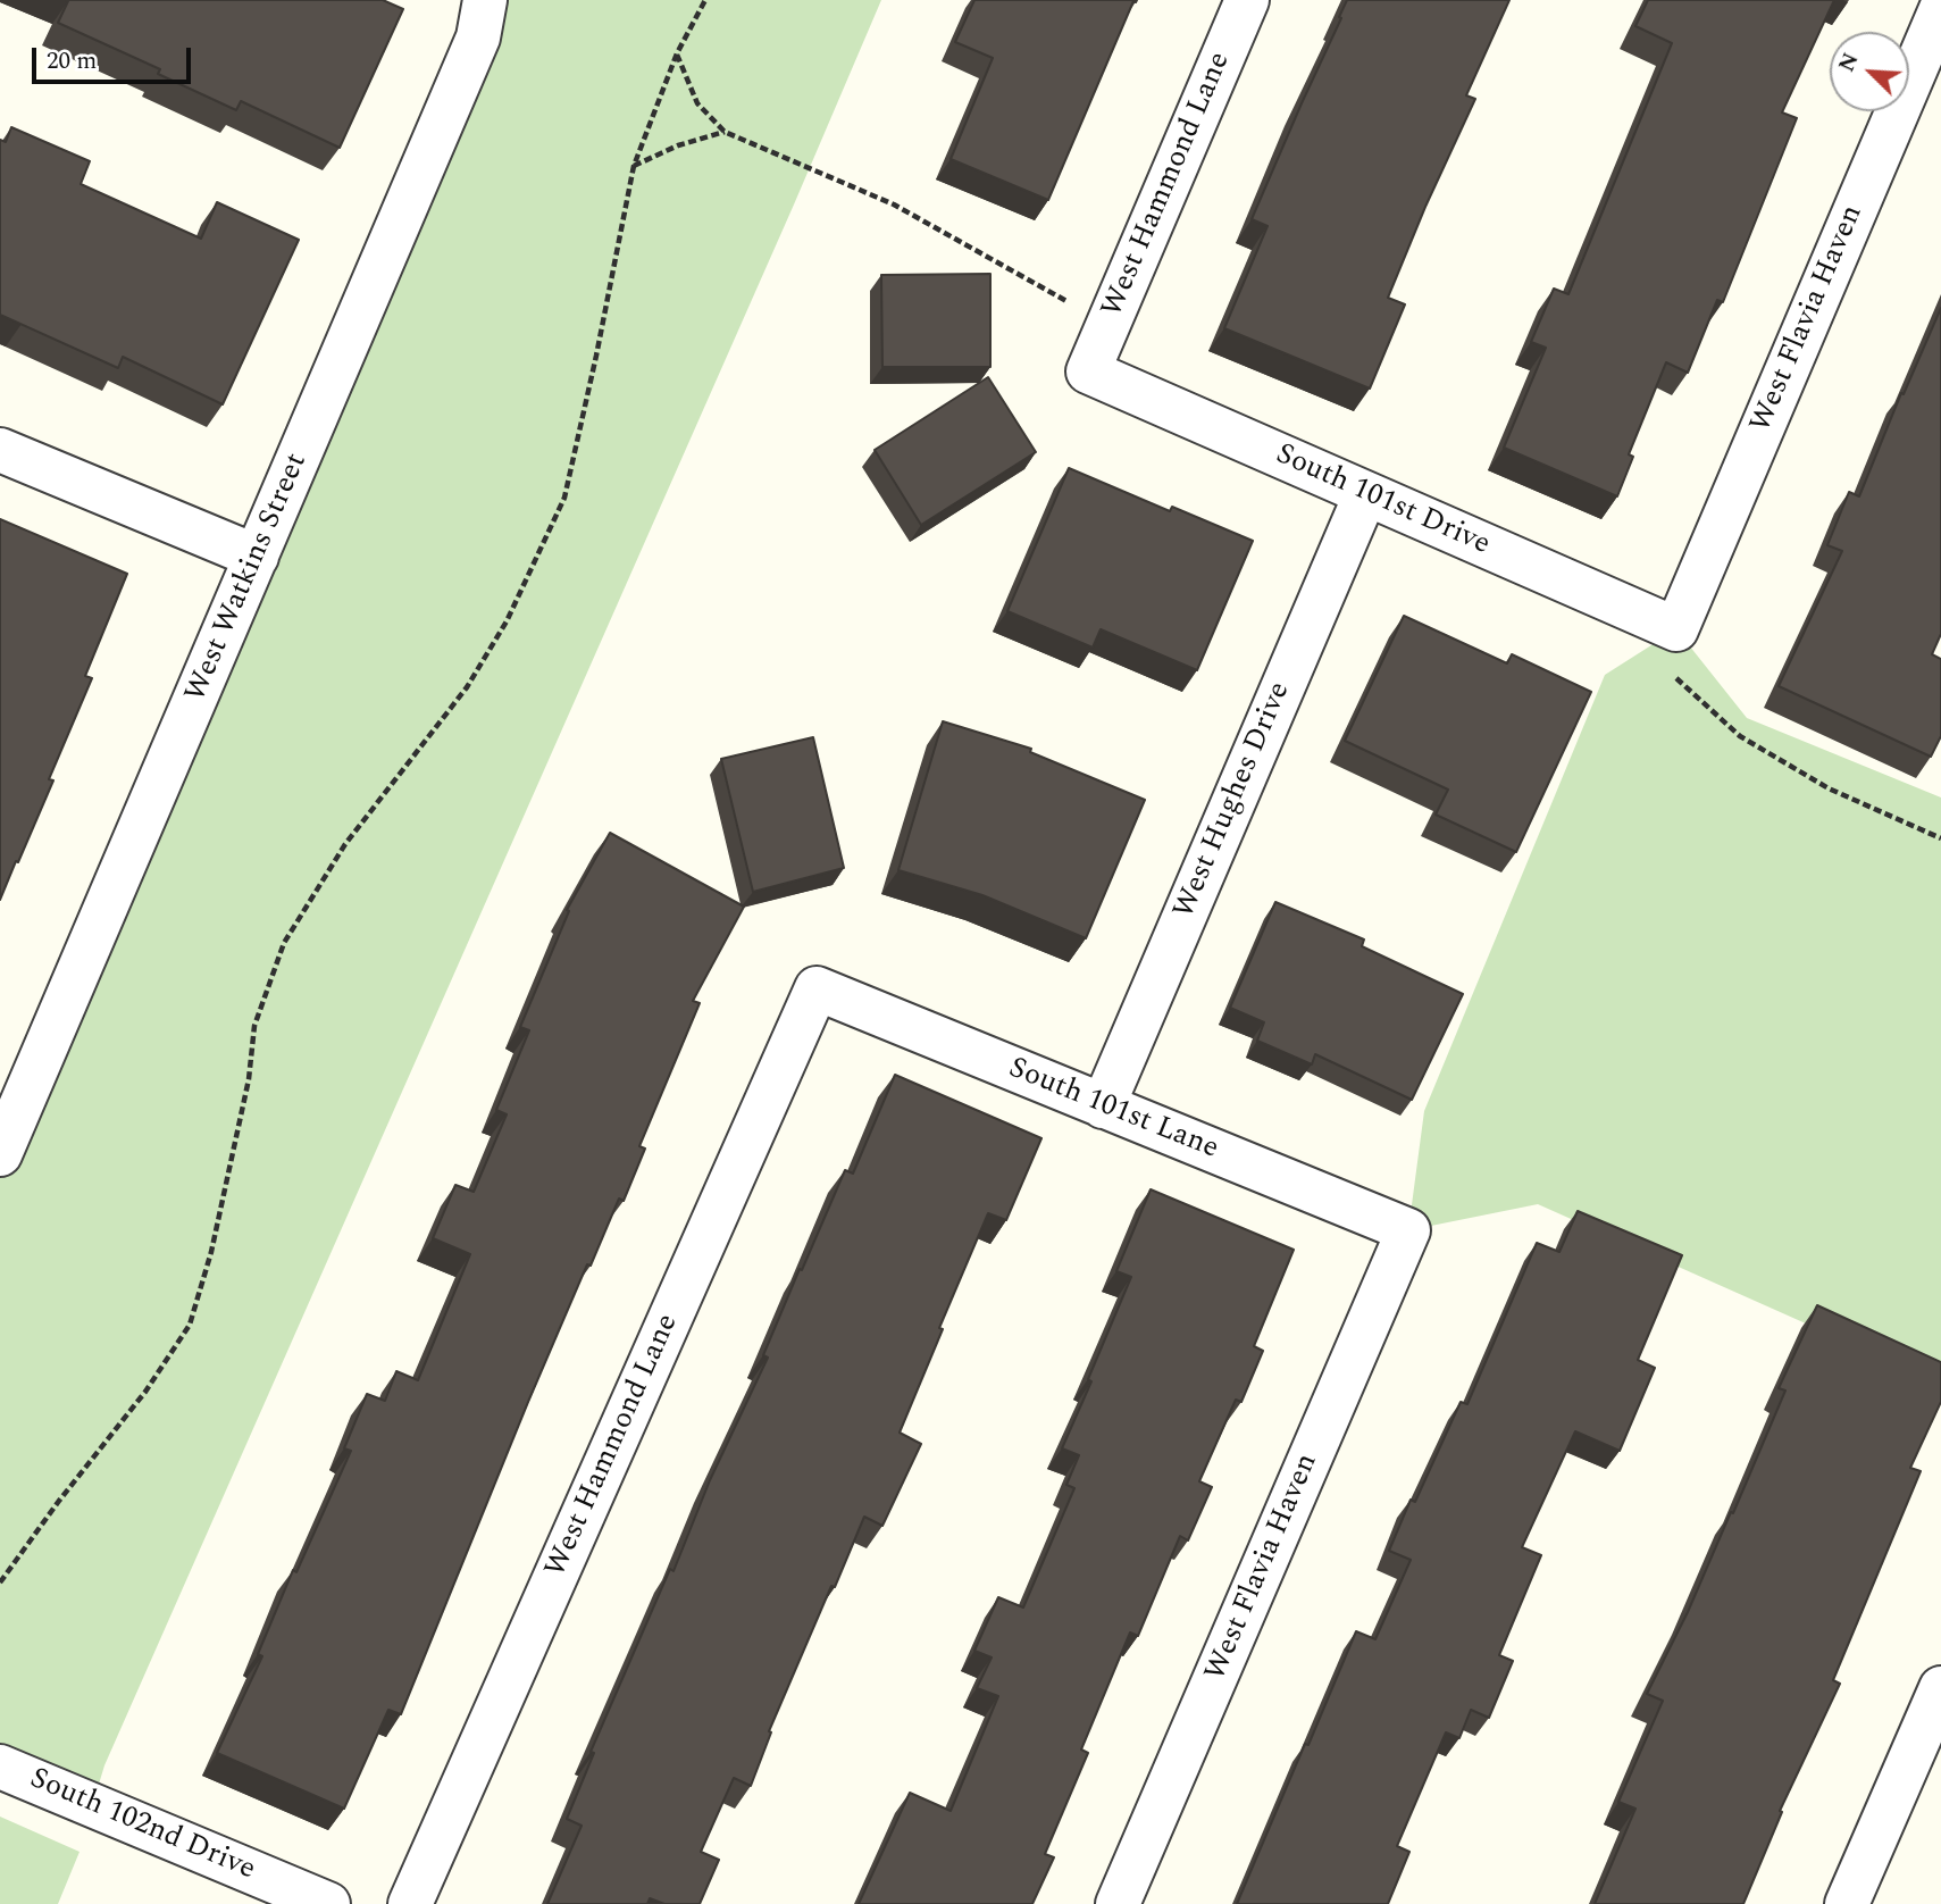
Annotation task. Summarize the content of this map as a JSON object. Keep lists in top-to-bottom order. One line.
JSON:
{"streets":{"street":["West Hammond Lane","West Flavia Haven","South 101st Drive","West Watkins Street","West Hughes Drive","South 101st Lane","South 102nd Drive"]},"crossings":[["West Hammond Lane","South 101st Drive"],["West Hammond Lane","South 101st Lane"],["West Flavia Haven","South 101st Drive"],["West Flavia Haven","South 101st Lane"],["South 101st Drive","West Hughes Drive"],["West Hughes Drive","South 101st Lane"]],"scale_bar":"20 m","north":"top left"}
